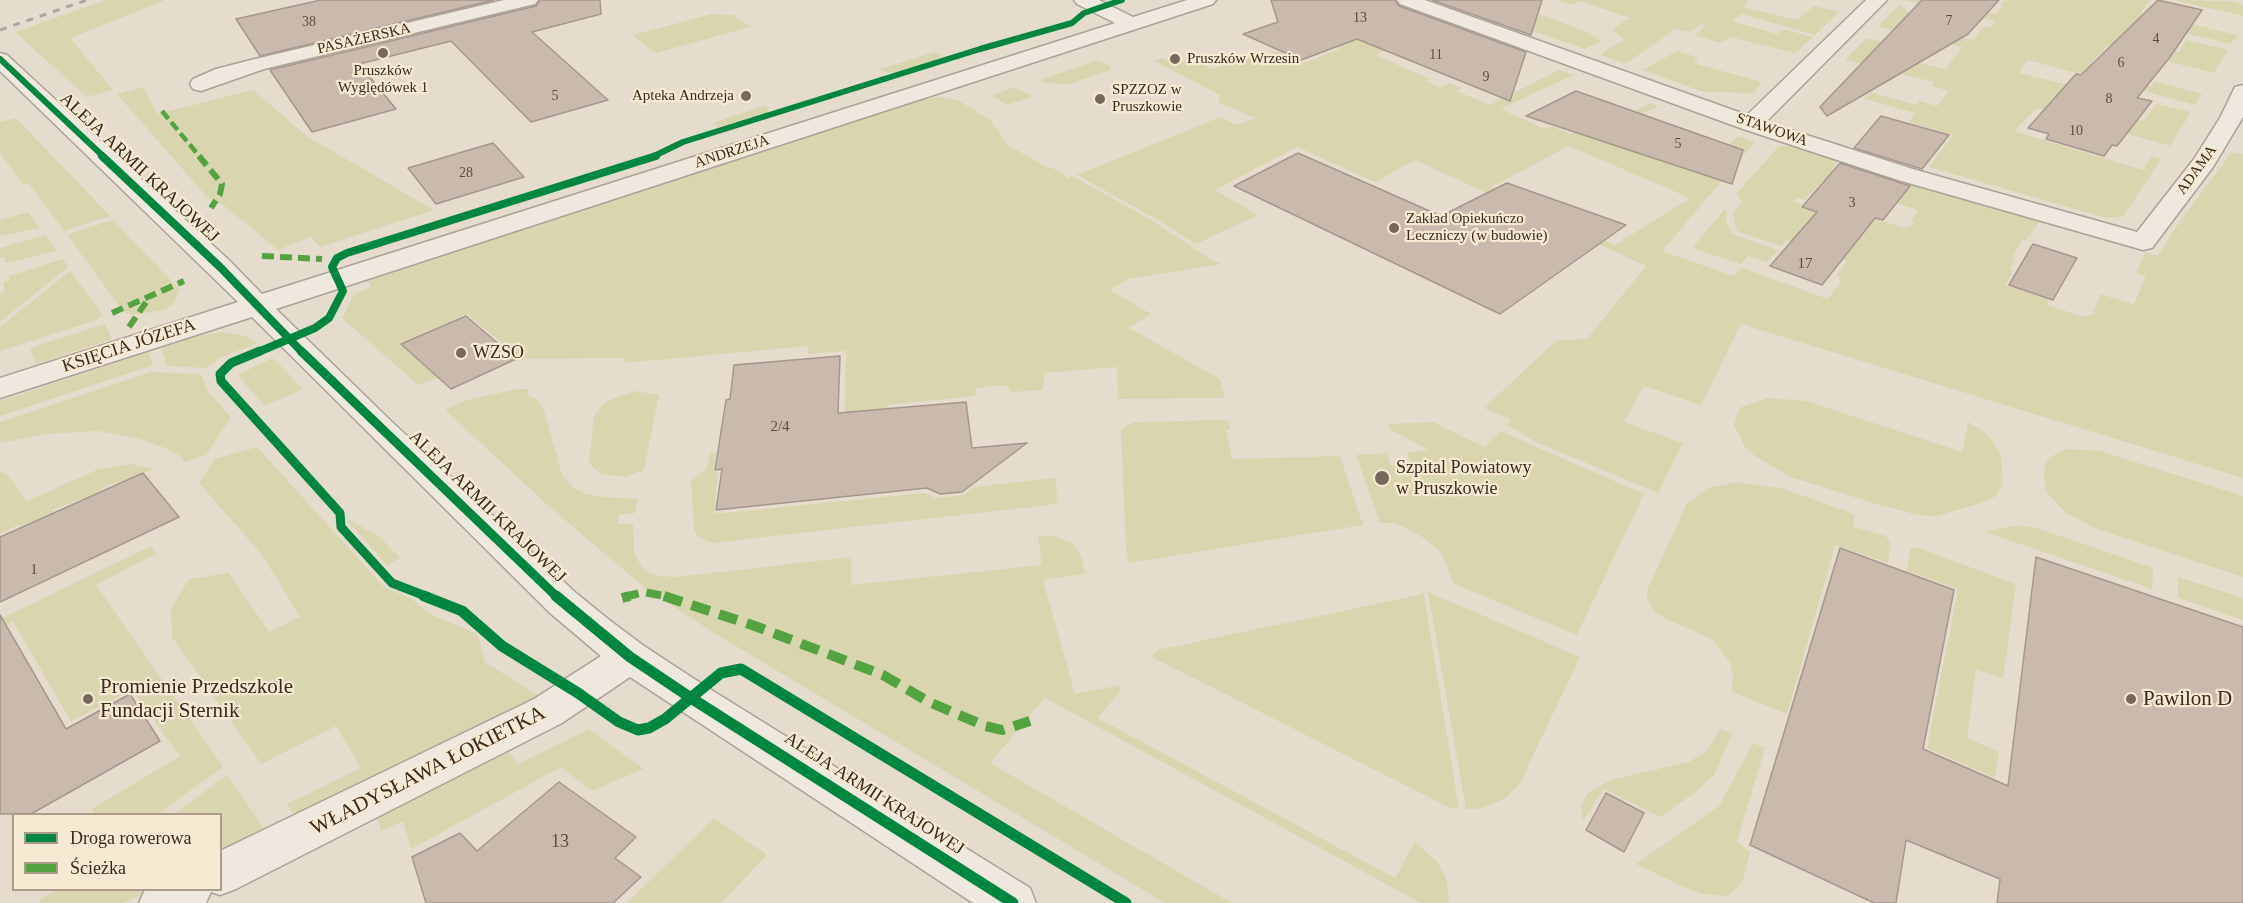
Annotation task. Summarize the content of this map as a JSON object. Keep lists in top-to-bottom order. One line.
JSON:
{"streets":{"street":["PASAŻERSKA","STAWOWA","ANDRZEJA","ALEJA ARMII KRAJOWEJ","ADAMA","KSIĘCIA JÓZEFA","WŁADYSŁAWA ŁOKIETKA"]},"crossings":[["STAWOWA","ADAMA"],["ANDRZEJA","ALEJA ARMII KRAJOWEJ"],["ANDRZEJA","KSIĘCIA JÓZEFA"],["ALEJA ARMII KRAJOWEJ","KSIĘCIA JÓZEFA"],["ALEJA ARMII KRAJOWEJ","WŁADYSŁAWA ŁOKIETKA"]],"places":["Pruszków Wyględówek 1","Pruszków Wrzesin","Apteka Andrzeja","SPZZOZ w Pruszkowie","Zakład Opiekuńczo Leczniczy (w budowie)","WZSO","Szpital Powiatowy w Pruszkowie","Promienie Przedszkole Fundacji Sternik","Pawilon D"],"house_numbers":["13","7","38","4","11","6","9","5","8","10","5","28","3","17","2/4","1","13"],"legend":["Droga rowerowa","Ścieżka"]}
